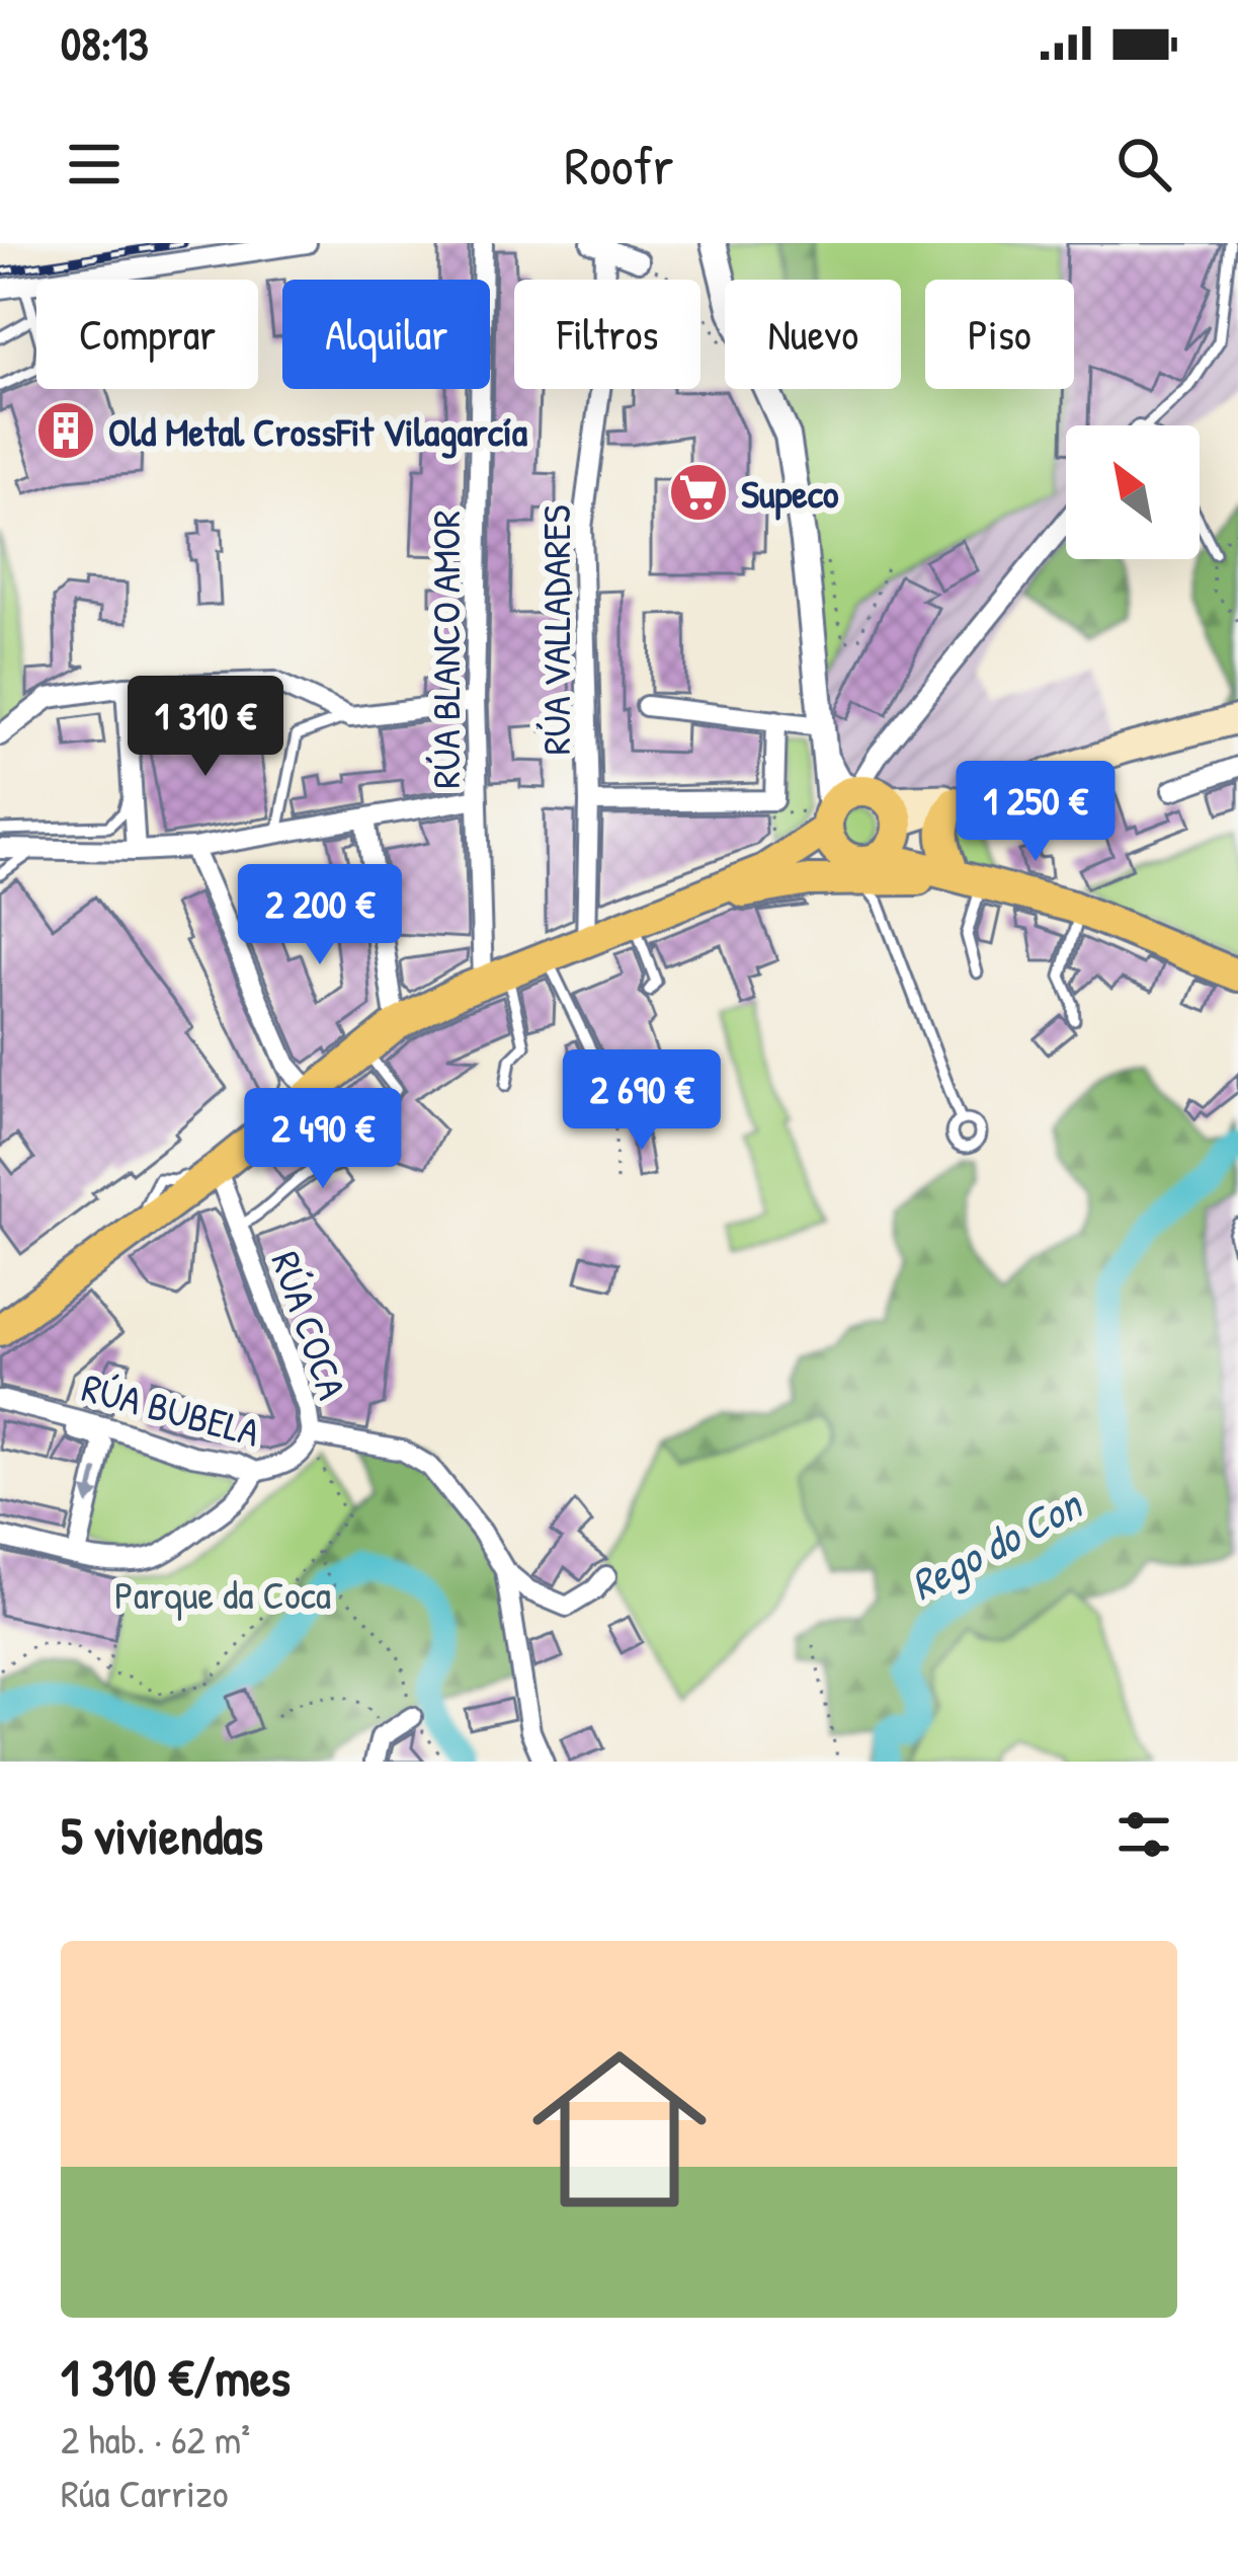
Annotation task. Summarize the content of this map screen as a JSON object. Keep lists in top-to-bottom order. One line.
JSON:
{"streets":{"street":["RÚA VALLADARES","RÚA BLANCO AMOR","RÚA COCA","RÚA BUBELA"]},"crossings":[["RÚA COCA","RÚA BUBELA"]],"water":["Rego do Con"],"parks":["Parque da Coca"],"places":{"building":["Old Metal CrossFit Vilagarcía"],"supermarket":["Supeco"]},"north":"top left","page":{"status":"08:13","header":"Roofr","chip":["Comprar","Alquilar","Filtros","Nuevo","Piso"],"price":["1 310 €","1 250 €","2 200 €","2 690 €","2 490 €"],"heading":"5 viviendas","list":[{"name":"1 310 €/mes","note":"2 hab. · 62 m² · Rúa Carrizo"}]}}
